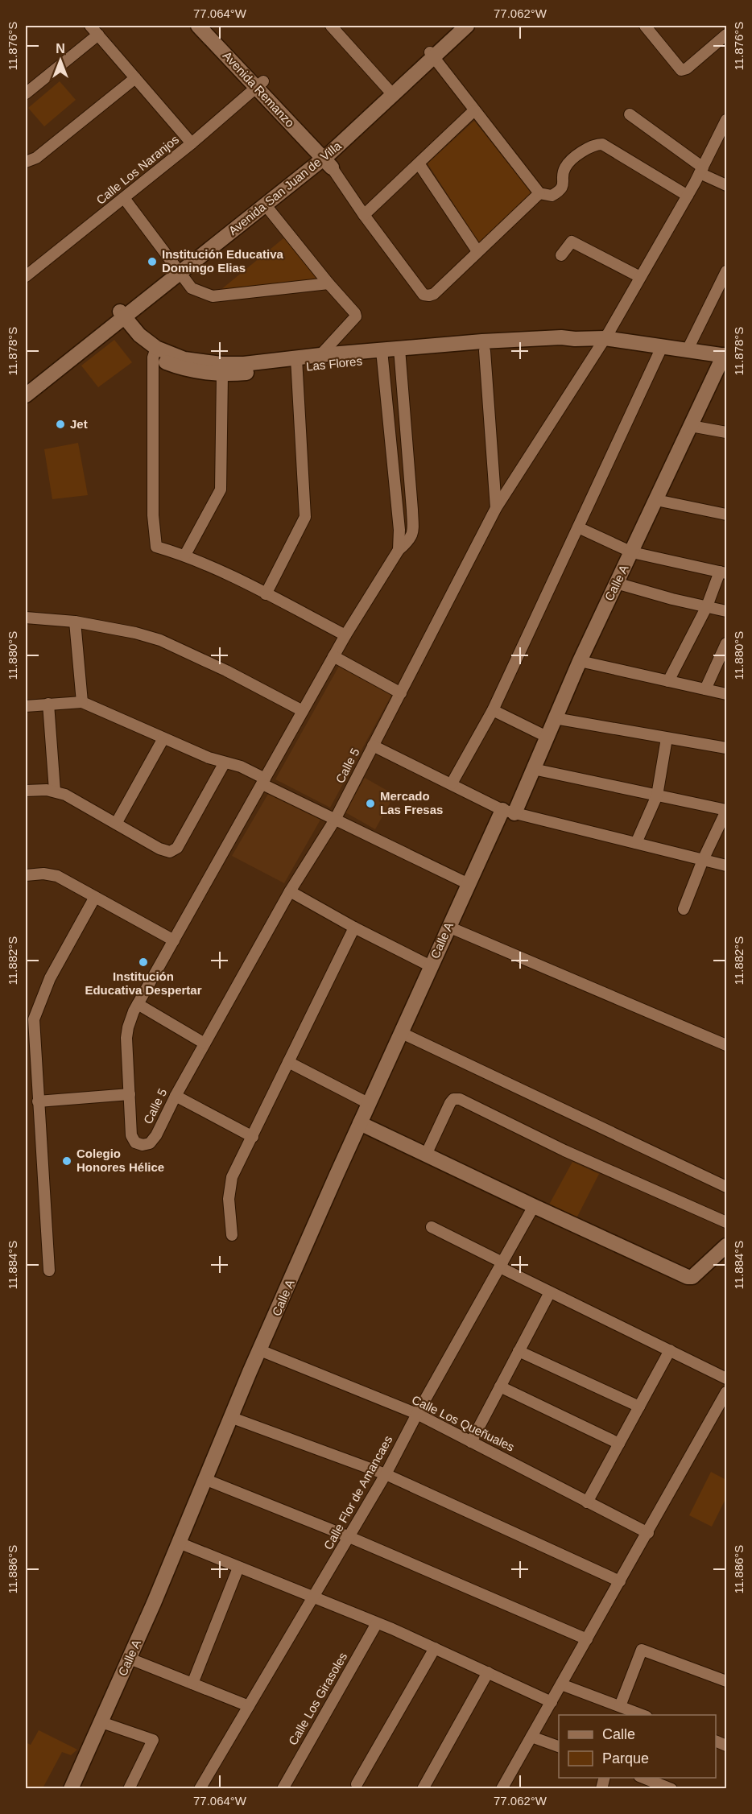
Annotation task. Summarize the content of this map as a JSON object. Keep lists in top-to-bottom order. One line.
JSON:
{"streets":{"street":["Avenida Remanzo","Calle Los Naranjos","Avenida San Juan de Villa","Las Flores","Calle A","Calle 5","Calle Los Queñuales","Calle Flor de Amancaes","Calle Los Girasoles"]},"crossings":[["Avenida Remanzo","Calle Los Naranjos"],["Avenida Remanzo","Avenida San Juan de Villa"],["Avenida San Juan de Villa","Las Flores"],["Las Flores","Calle A"],["Las Flores","Calle 5"],["Calle A","Calle Los Queñuales"],["Calle Los Queñuales","Calle Flor de Amancaes"]],"places":["Institución Educativa Domingo Elias","Jet","Mercado Las Fresas","Institución Educativa Despertar","Colegio Honores Hélice"],"legend":["Calle","Parque"],"north":"top","coordinates":["77.064°W","77.062°W","11.876°S","11.878°S","11.880°S","11.882°S","11.884°S","11.886°S"]}
